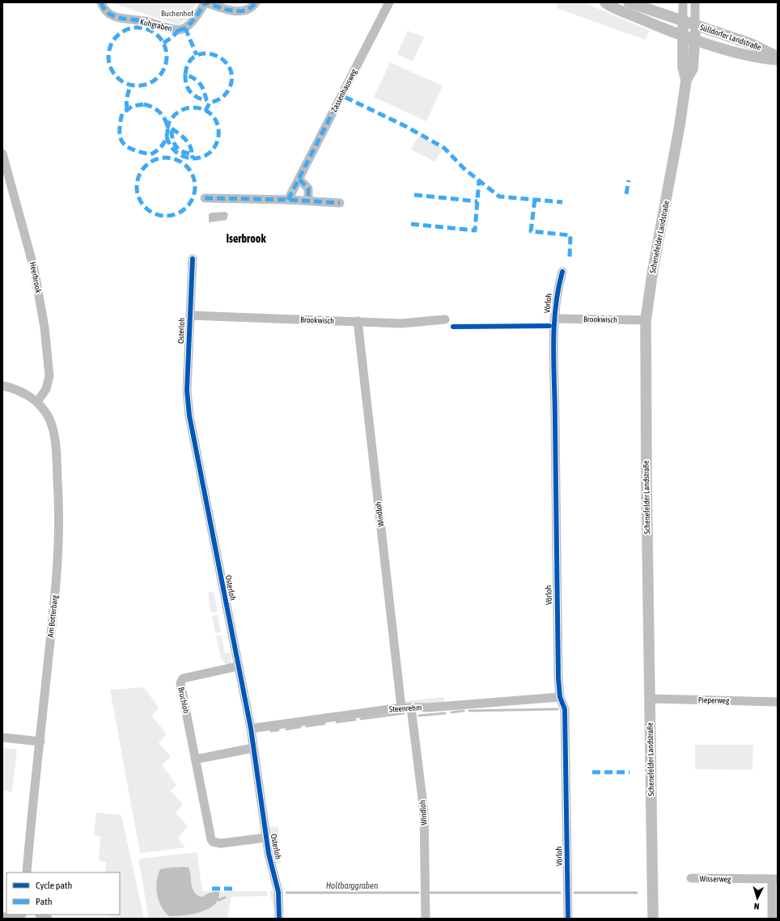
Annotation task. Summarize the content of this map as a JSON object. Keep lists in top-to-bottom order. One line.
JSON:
{"streets":{"main road":["Sülldorfer Landstraße","Schenefelder Landstraße"],"street":["Kuhgraben","Zassenhausweg","Heerbrook","Vörloh","Brookwisch","Osterloh","Windloh","Am Botterbarg","Bruchloh","Pieperweg","Steenrehm","Wisserweg"]},"crossings":[["Sülldorfer Landstraße","Schenefelder Landstraße"],["Schenefelder Landstraße","Brookwisch"],["Schenefelder Landstraße","Pieperweg"],["Heerbrook","Am Botterbarg"],["Vörloh","Brookwisch"],["Vörloh","Steenrehm"],["Brookwisch","Osterloh"],["Brookwisch","Windloh"],["Osterloh","Bruchloh"],["Osterloh","Steenrehm"],["Windloh","Steenrehm"]],"districts":["Iserbrook"],"water":["Holtbarggraben"],"parks":["Buchenhof"],"legend":["Cycle path","Path"],"north":"bottom"}
